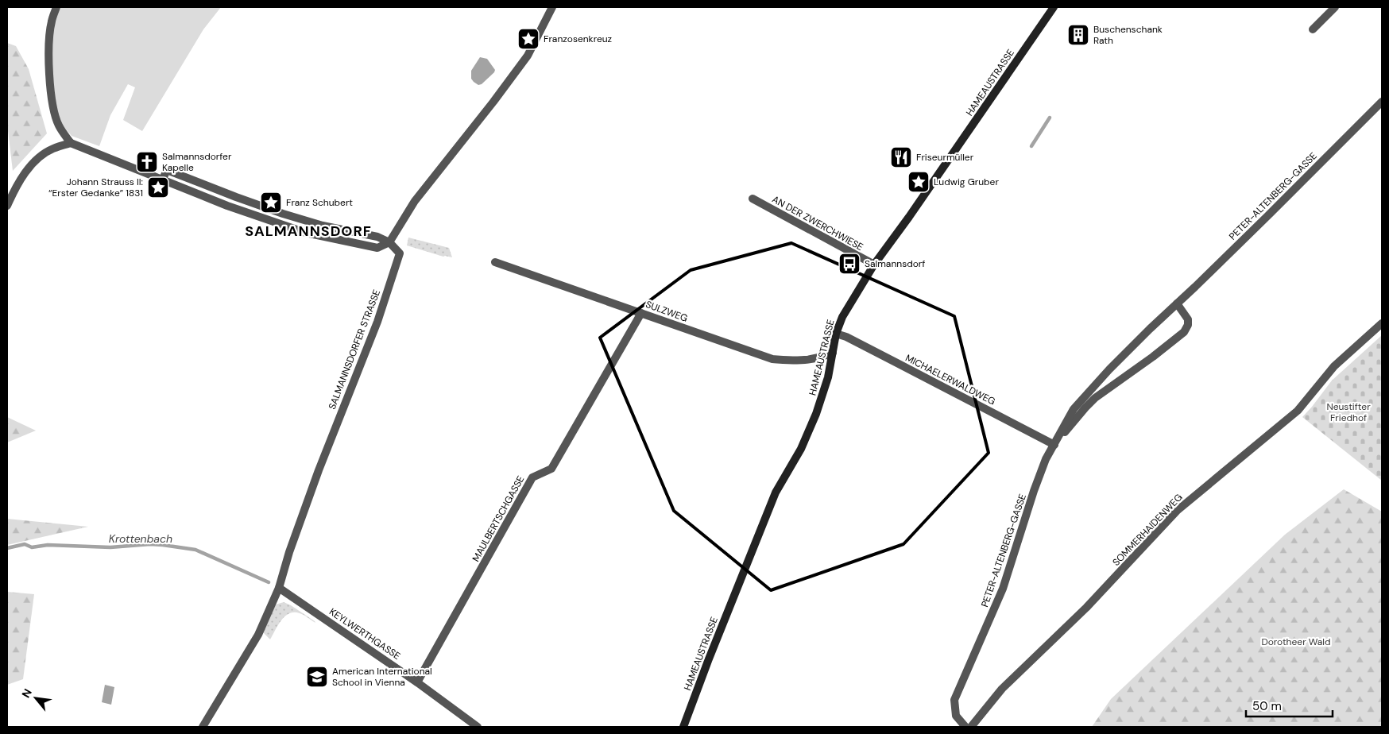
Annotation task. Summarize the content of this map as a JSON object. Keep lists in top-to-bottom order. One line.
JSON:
{"streets":{"main road":["HAMEAUSTRASSE"],"street":["PETER-ALTENBERG-GASSE","AN DER ZWERCHWIESE","SULZWEG","SALMANNSDORFER STRASSE","MICHAELERWALDWEG","MAULBERTSCHGASSE","SOMMERHAIDENWEG","KEYLWERTHGASSE"]},"crossings":[["HAMEAUSTRASSE","AN DER ZWERCHWIESE"],["HAMEAUSTRASSE","SULZWEG"],["HAMEAUSTRASSE","MICHAELERWALDWEG"],["PETER-ALTENBERG-GASSE","MICHAELERWALDWEG"],["SULZWEG","MAULBERTSCHGASSE"],["SALMANNSDORFER STRASSE","KEYLWERTHGASSE"],["MAULBERTSCHGASSE","KEYLWERTHGASSE"]],"districts":["SALMANNSDORF"],"water":["Krottenbach"],"parks":["Neustifter Friedhof","Dorotheer Wald"],"places":{"building":["Buschenschank Rath"],"place":["Franzosenkreuz","Ludwig Gruber","Johann Strauss II: “Erster Gedanke” 1831","Franz Schubert"],"restaurant":["Friseurmüller"],"church":["Salmannsdorfer Kapelle"],"bus stop":["Salmannsdorf"],"school or university":["American International School in Vienna"]},"scale_bar":"50 m","north":"top left"}
